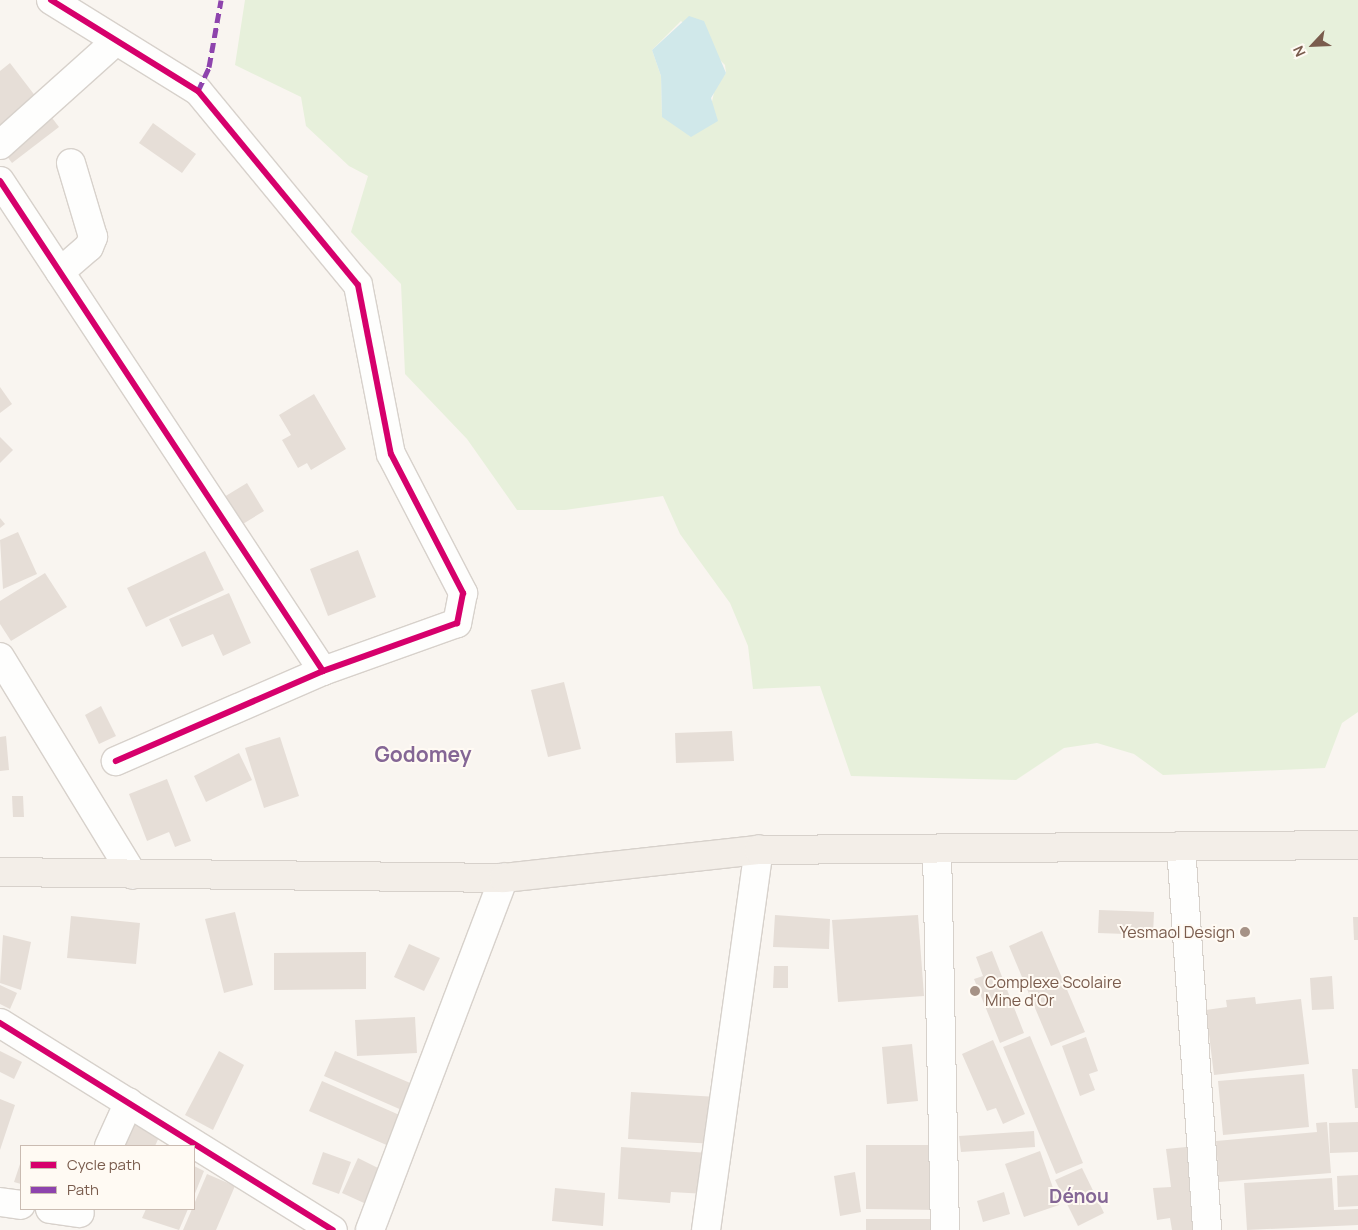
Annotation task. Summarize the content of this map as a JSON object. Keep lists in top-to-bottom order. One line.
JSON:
{"districts":["Godomey","Dénou"],"places":["Yesmaol Design","Complexe Scolaire Mine d'Or"],"legend":["Cycle path","Path"],"north":"bottom left"}
